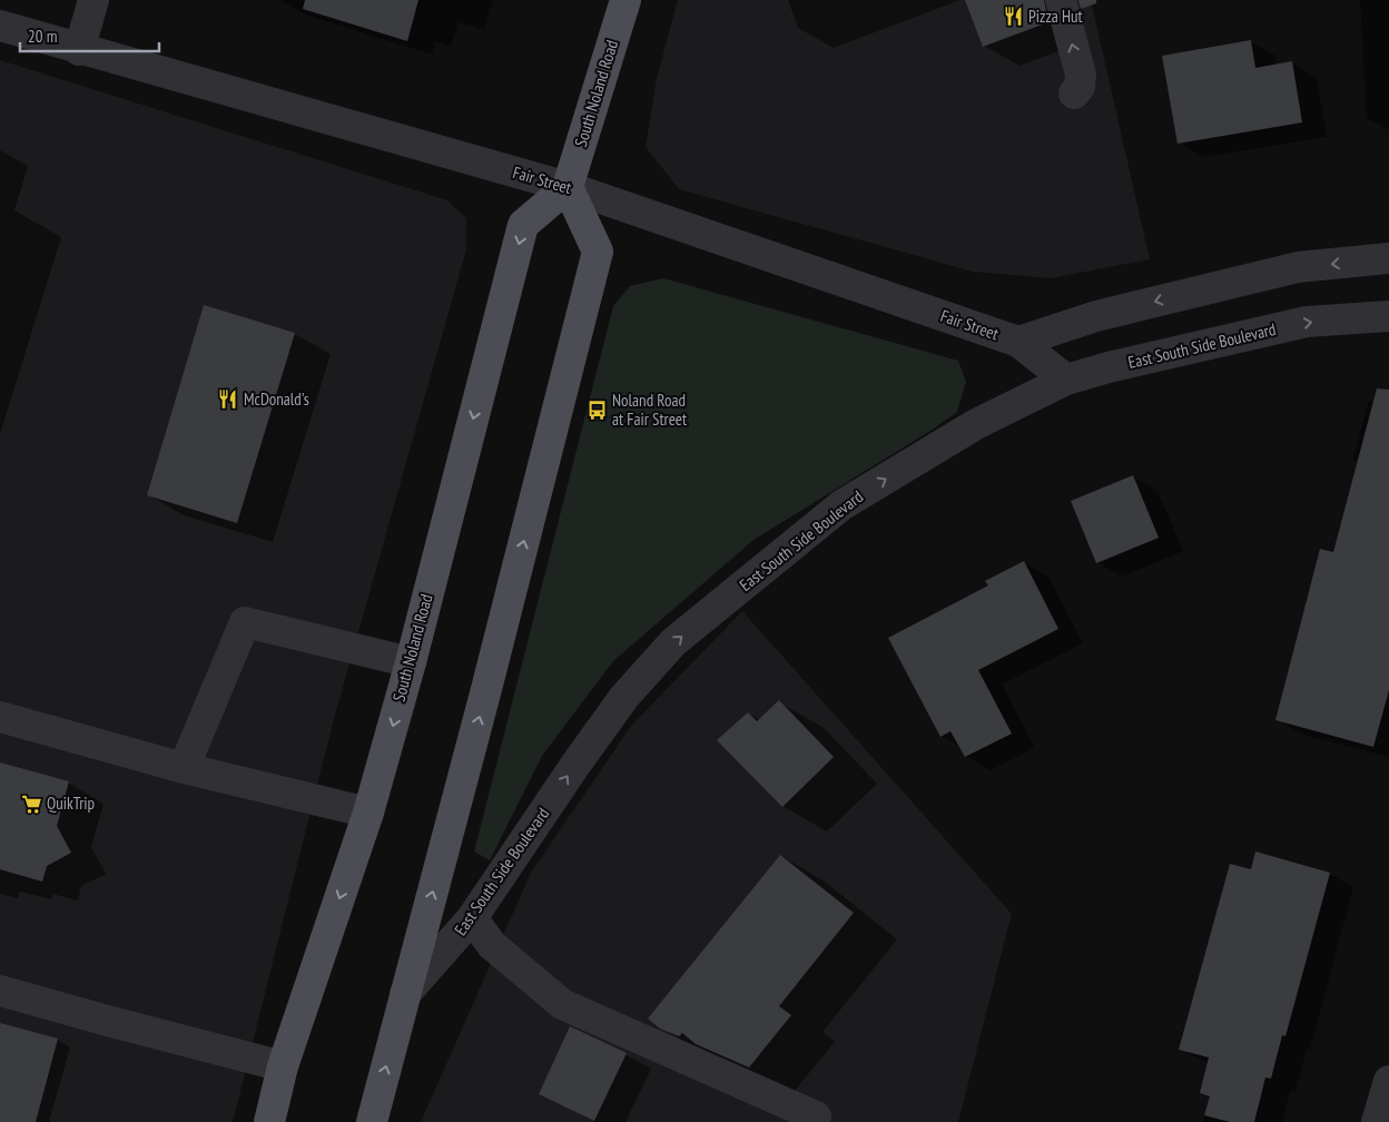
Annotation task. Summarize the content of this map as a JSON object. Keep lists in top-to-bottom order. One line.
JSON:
{"streets":{"main road":["South Noland Road"],"street":["Fair Street","East South Side Boulevard"]},"crossings":[["South Noland Road","Fair Street"],["Fair Street","East South Side Boulevard"]],"places":{"restaurant":["Pizza Hut","McDonald's"],"bus stop":["Noland Road at Fair Street"],"supermarket":["QuikTrip"]},"scale_bar":"20 m"}
